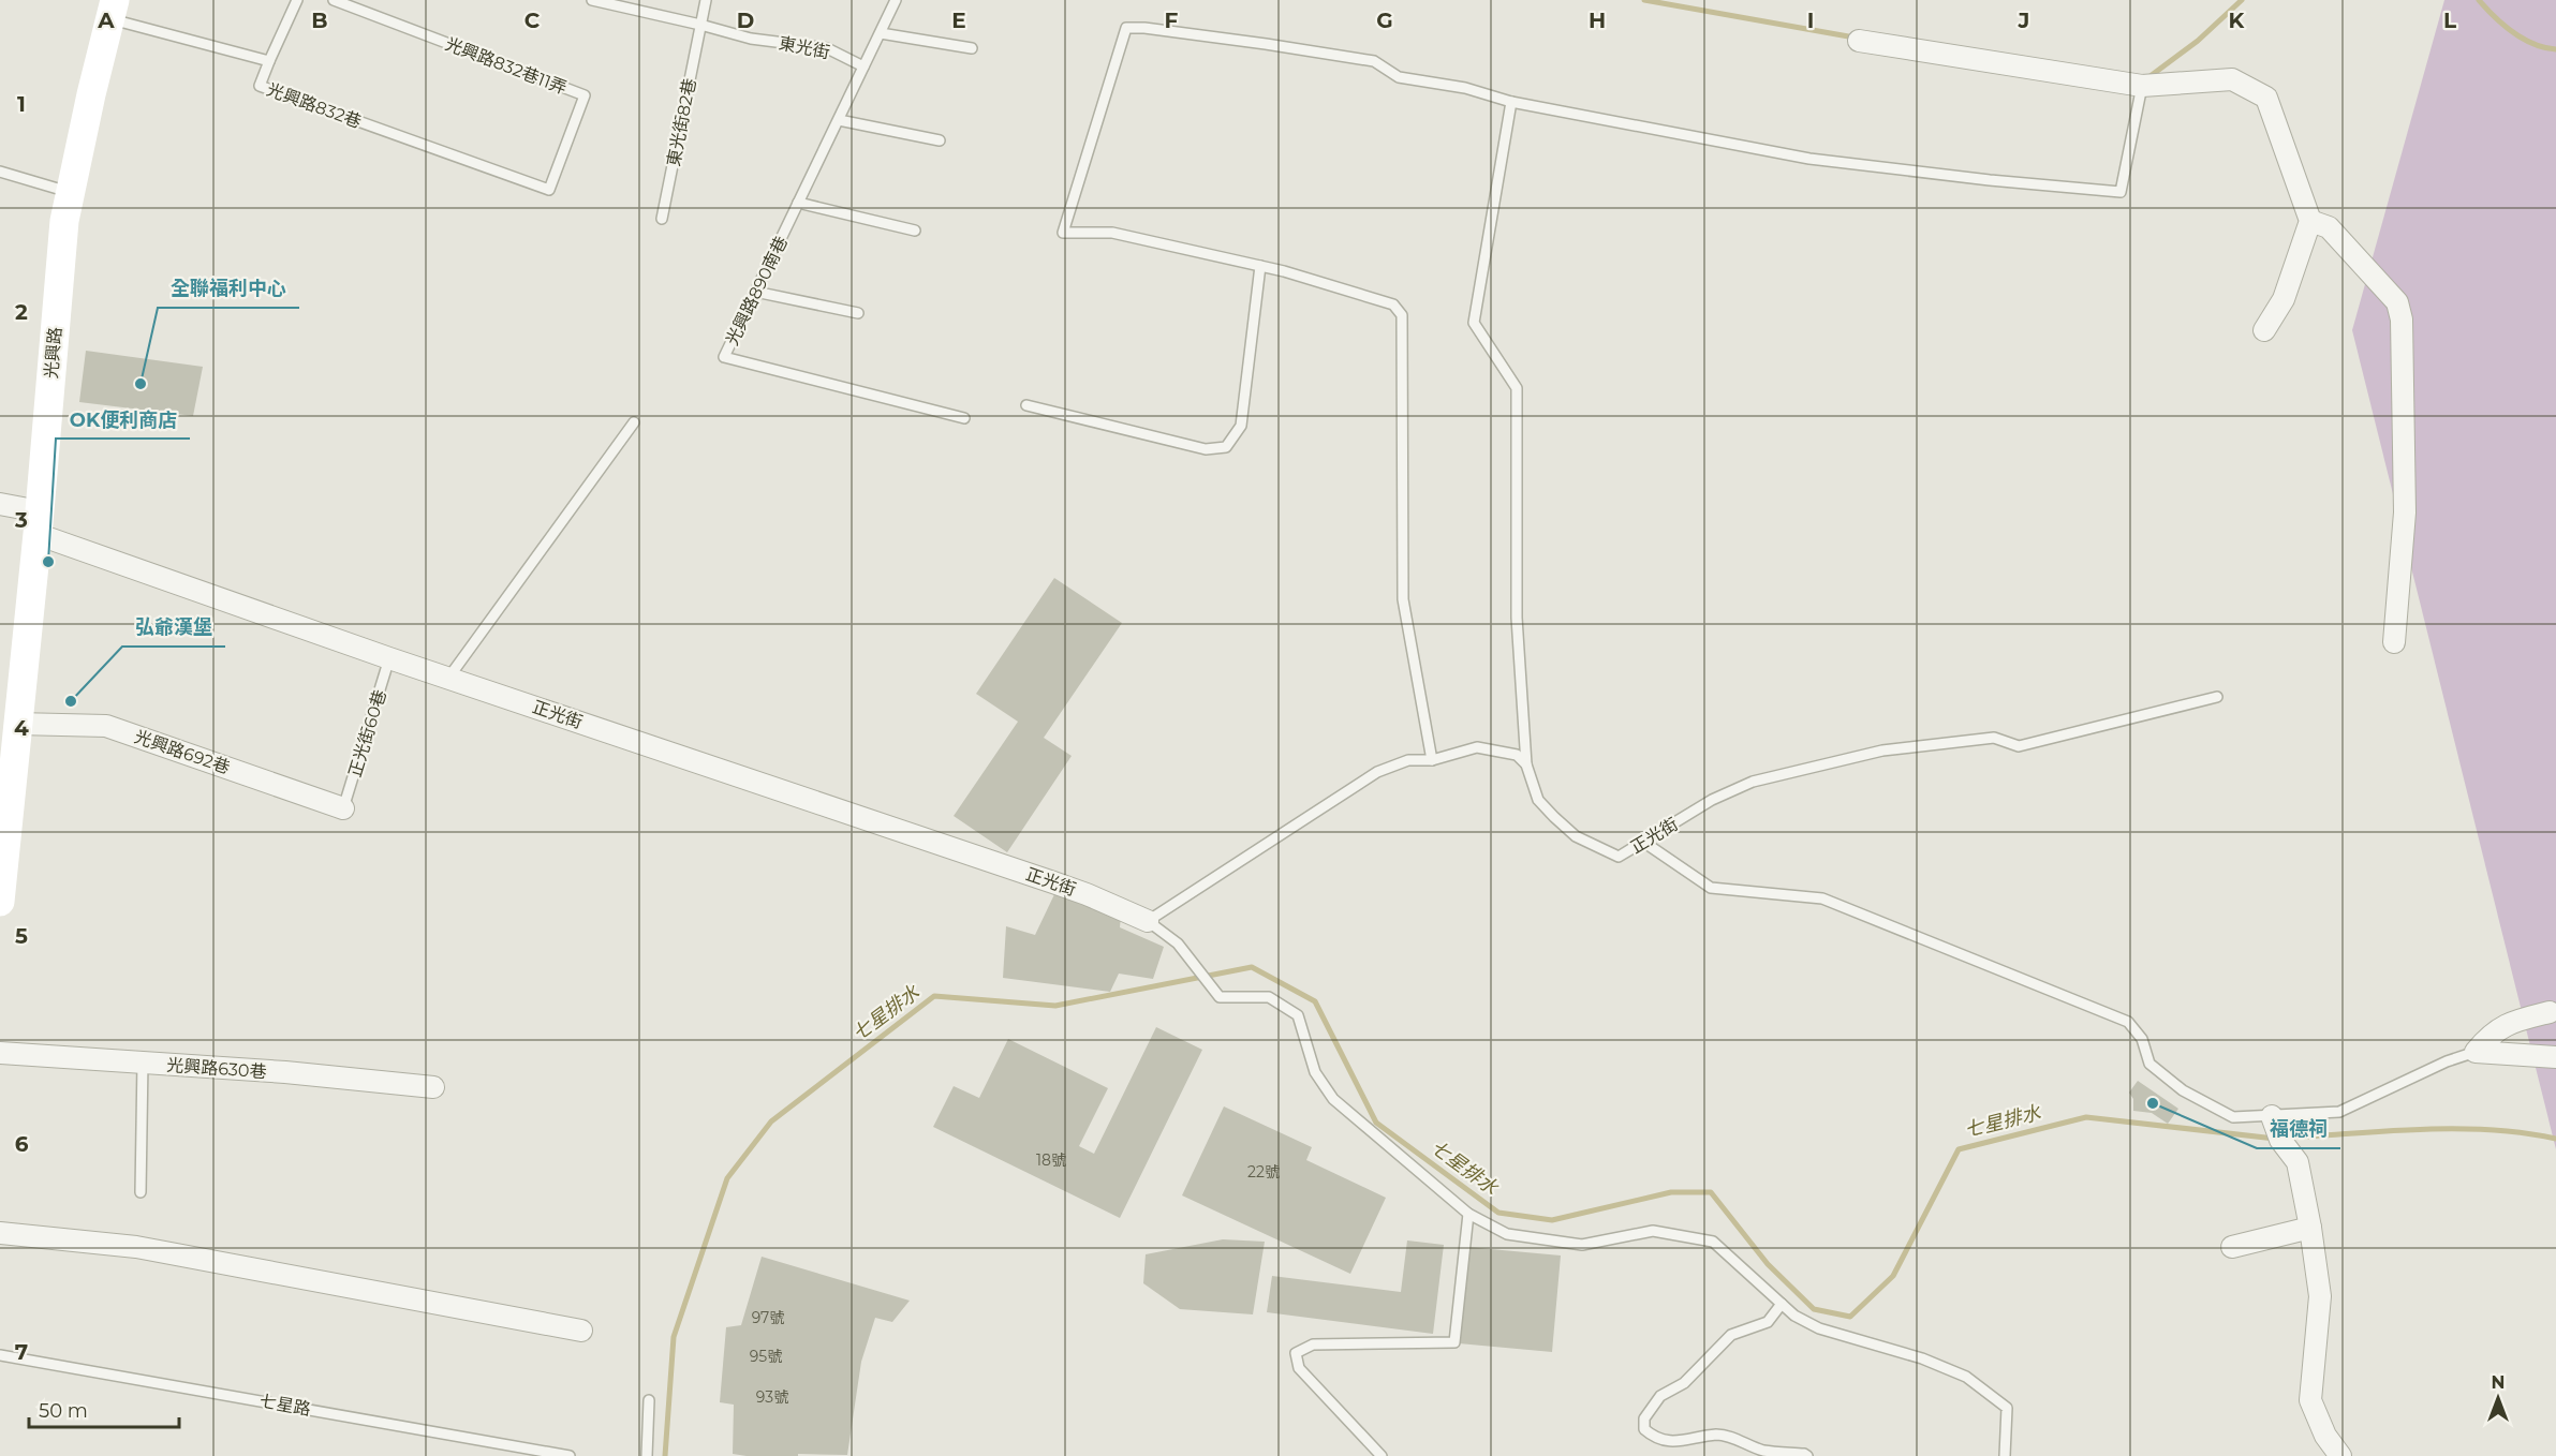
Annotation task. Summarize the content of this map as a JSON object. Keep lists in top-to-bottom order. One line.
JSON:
{"streets":{"main road":["光興路"],"street":["正光街","光興路692巷","光興路630巷"],"lane":["東光街","光興路832巷11弄","光興路832巷","東光街82巷","光興路890南巷","正光街60巷","七星路"]},"crossings":[["東光街","東光街82巷"],["東光街","光興路890南巷"],["光興路832巷11弄","光興路832巷"],["光興路832巷","光興路"],["光興路","正光街"],["光興路","光興路692巷"],["正光街","正光街60巷"],["正光街60巷","光興路692巷"]],"water":["七星排水"],"places":["全聯福利中心","OK便利商店","弘爺漢堡","福德祠"],"house_numbers":["18號","22號","97號","95號","93號"],"scale_bar":"50 m","north":"top","grid":{"columns":["A","B","C","D","E","F","G","H","I","J","K","L"],"rows":["1","2","3","4","5","6","7"]}}
